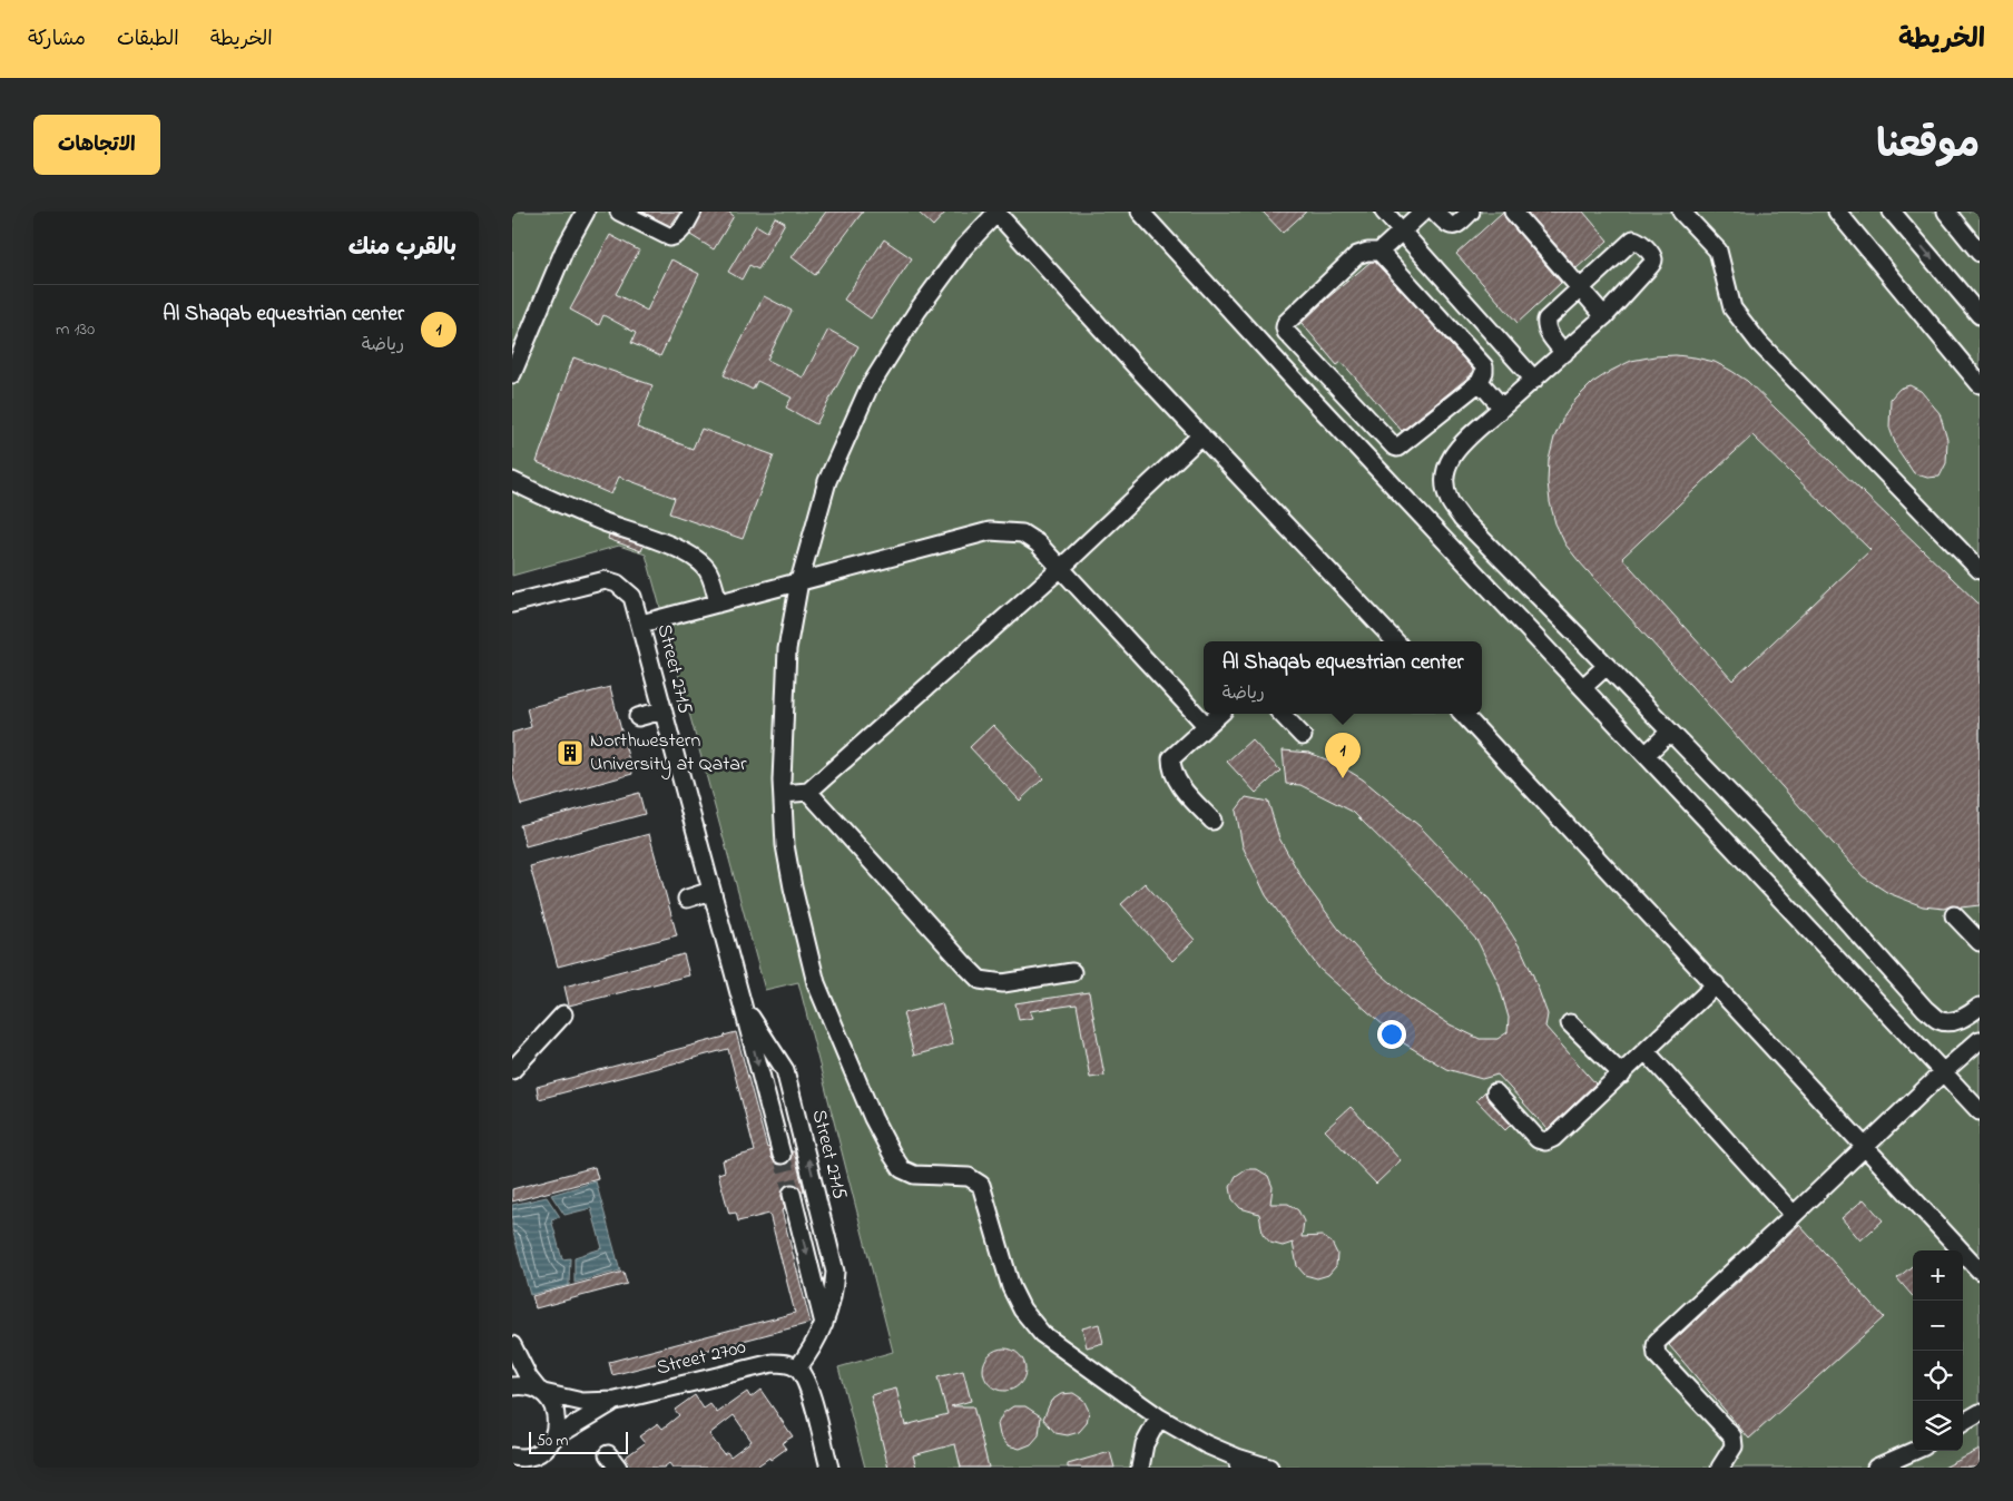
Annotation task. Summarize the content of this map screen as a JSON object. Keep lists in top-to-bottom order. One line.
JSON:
{"streets":{"street":["Street 2715","Street 2700"]},"crossings":[["Street 2715","Street 2700"]],"places":{"building":["Northwestern University at Qatar"]},"scale_bar":"50 m","page":{"header":"الخريطة","nav":["الخريطة","الطبقات","مشاركة"],"title":"موقعنا","buttons":"الاتجاهات","heading":"بالقرب منك","list":[{"mark":"1","name":"Al Shaqab equestrian center","note":"رياضة","value":"130 m"}],"popup":["Al Shaqab equestrian center","رياضة"],"pins":"1","map_buttons":["+","−"],"scale":"50 m"}}
